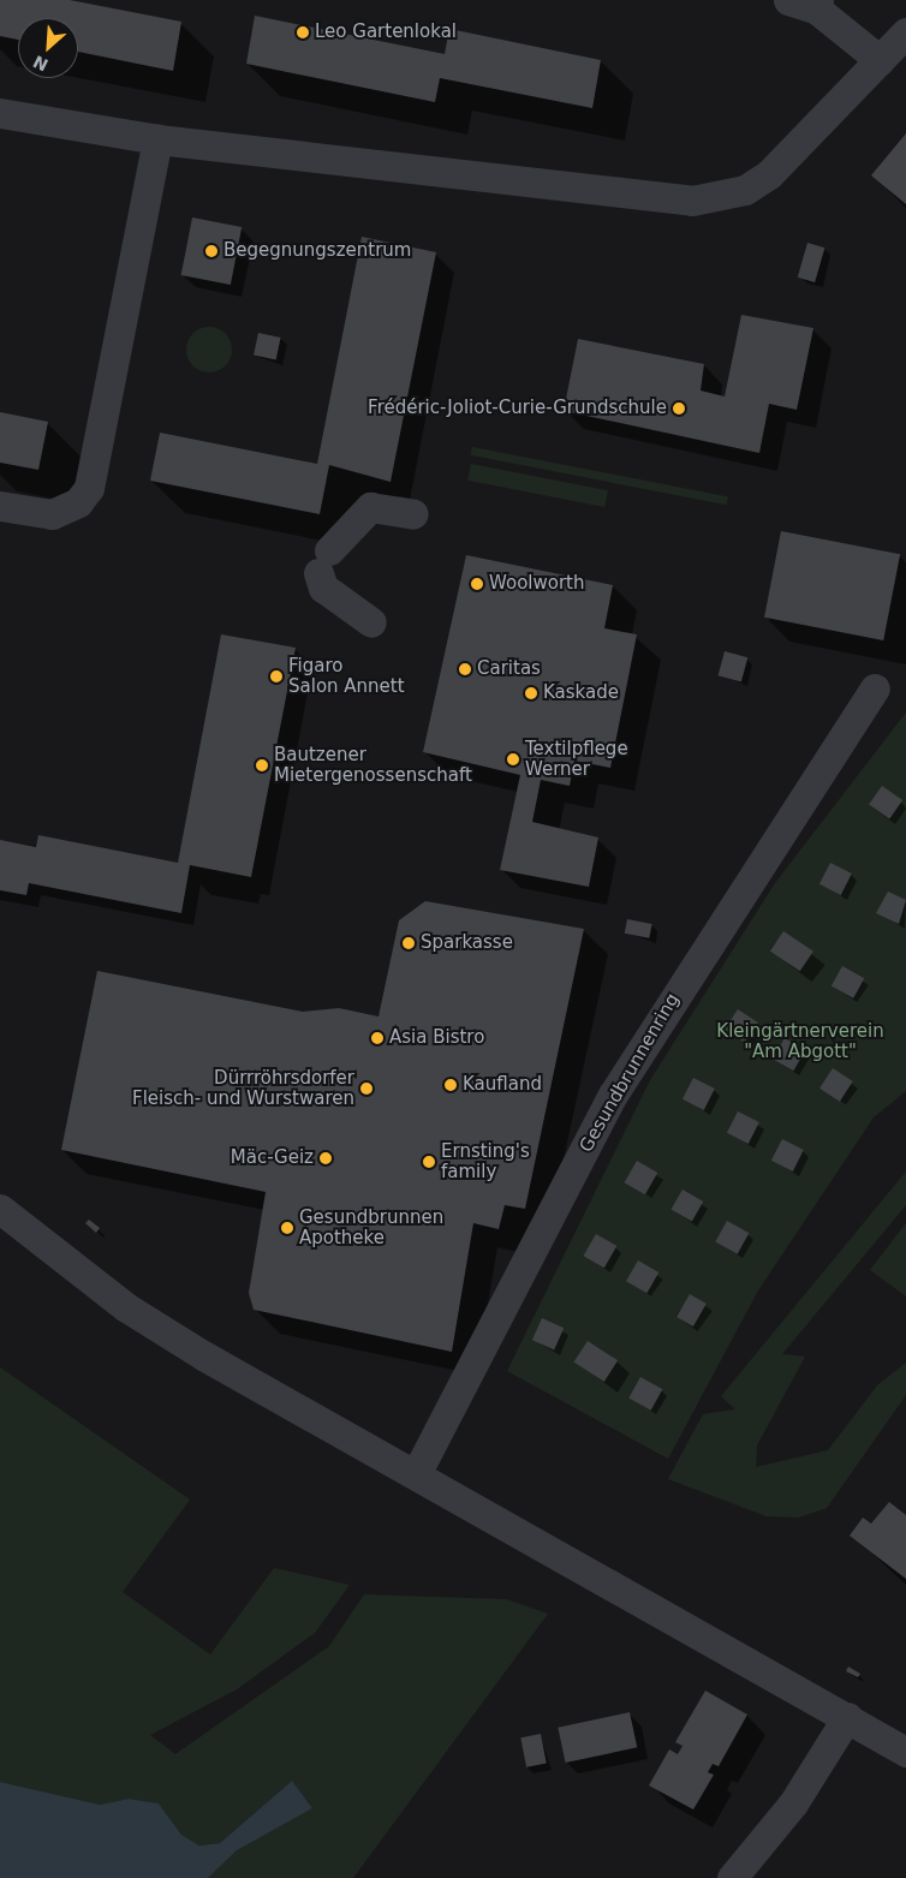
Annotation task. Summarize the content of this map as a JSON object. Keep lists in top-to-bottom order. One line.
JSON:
{"streets":{"street":["Gesundbrunnenring"]},"parks":["Kleingärtnerverein \"Am Abgott\""],"places":["Leo Gartenlokal","Begegnungszentrum","Frédéric-Joliot-Curie-Grundschule","Woolworth","Caritas","Figaro Salon Annett","Kaskade","Textilpflege Werner","Bautzener Mietergenossenschaft","Sparkasse","Asia Bistro","Kaufland","Dürrröhrsdorfer Fleisch- und Wurstwaren","Mäc-Geiz","Ernsting's family","Gesundbrunnen Apotheke"],"north":"bottom left"}
